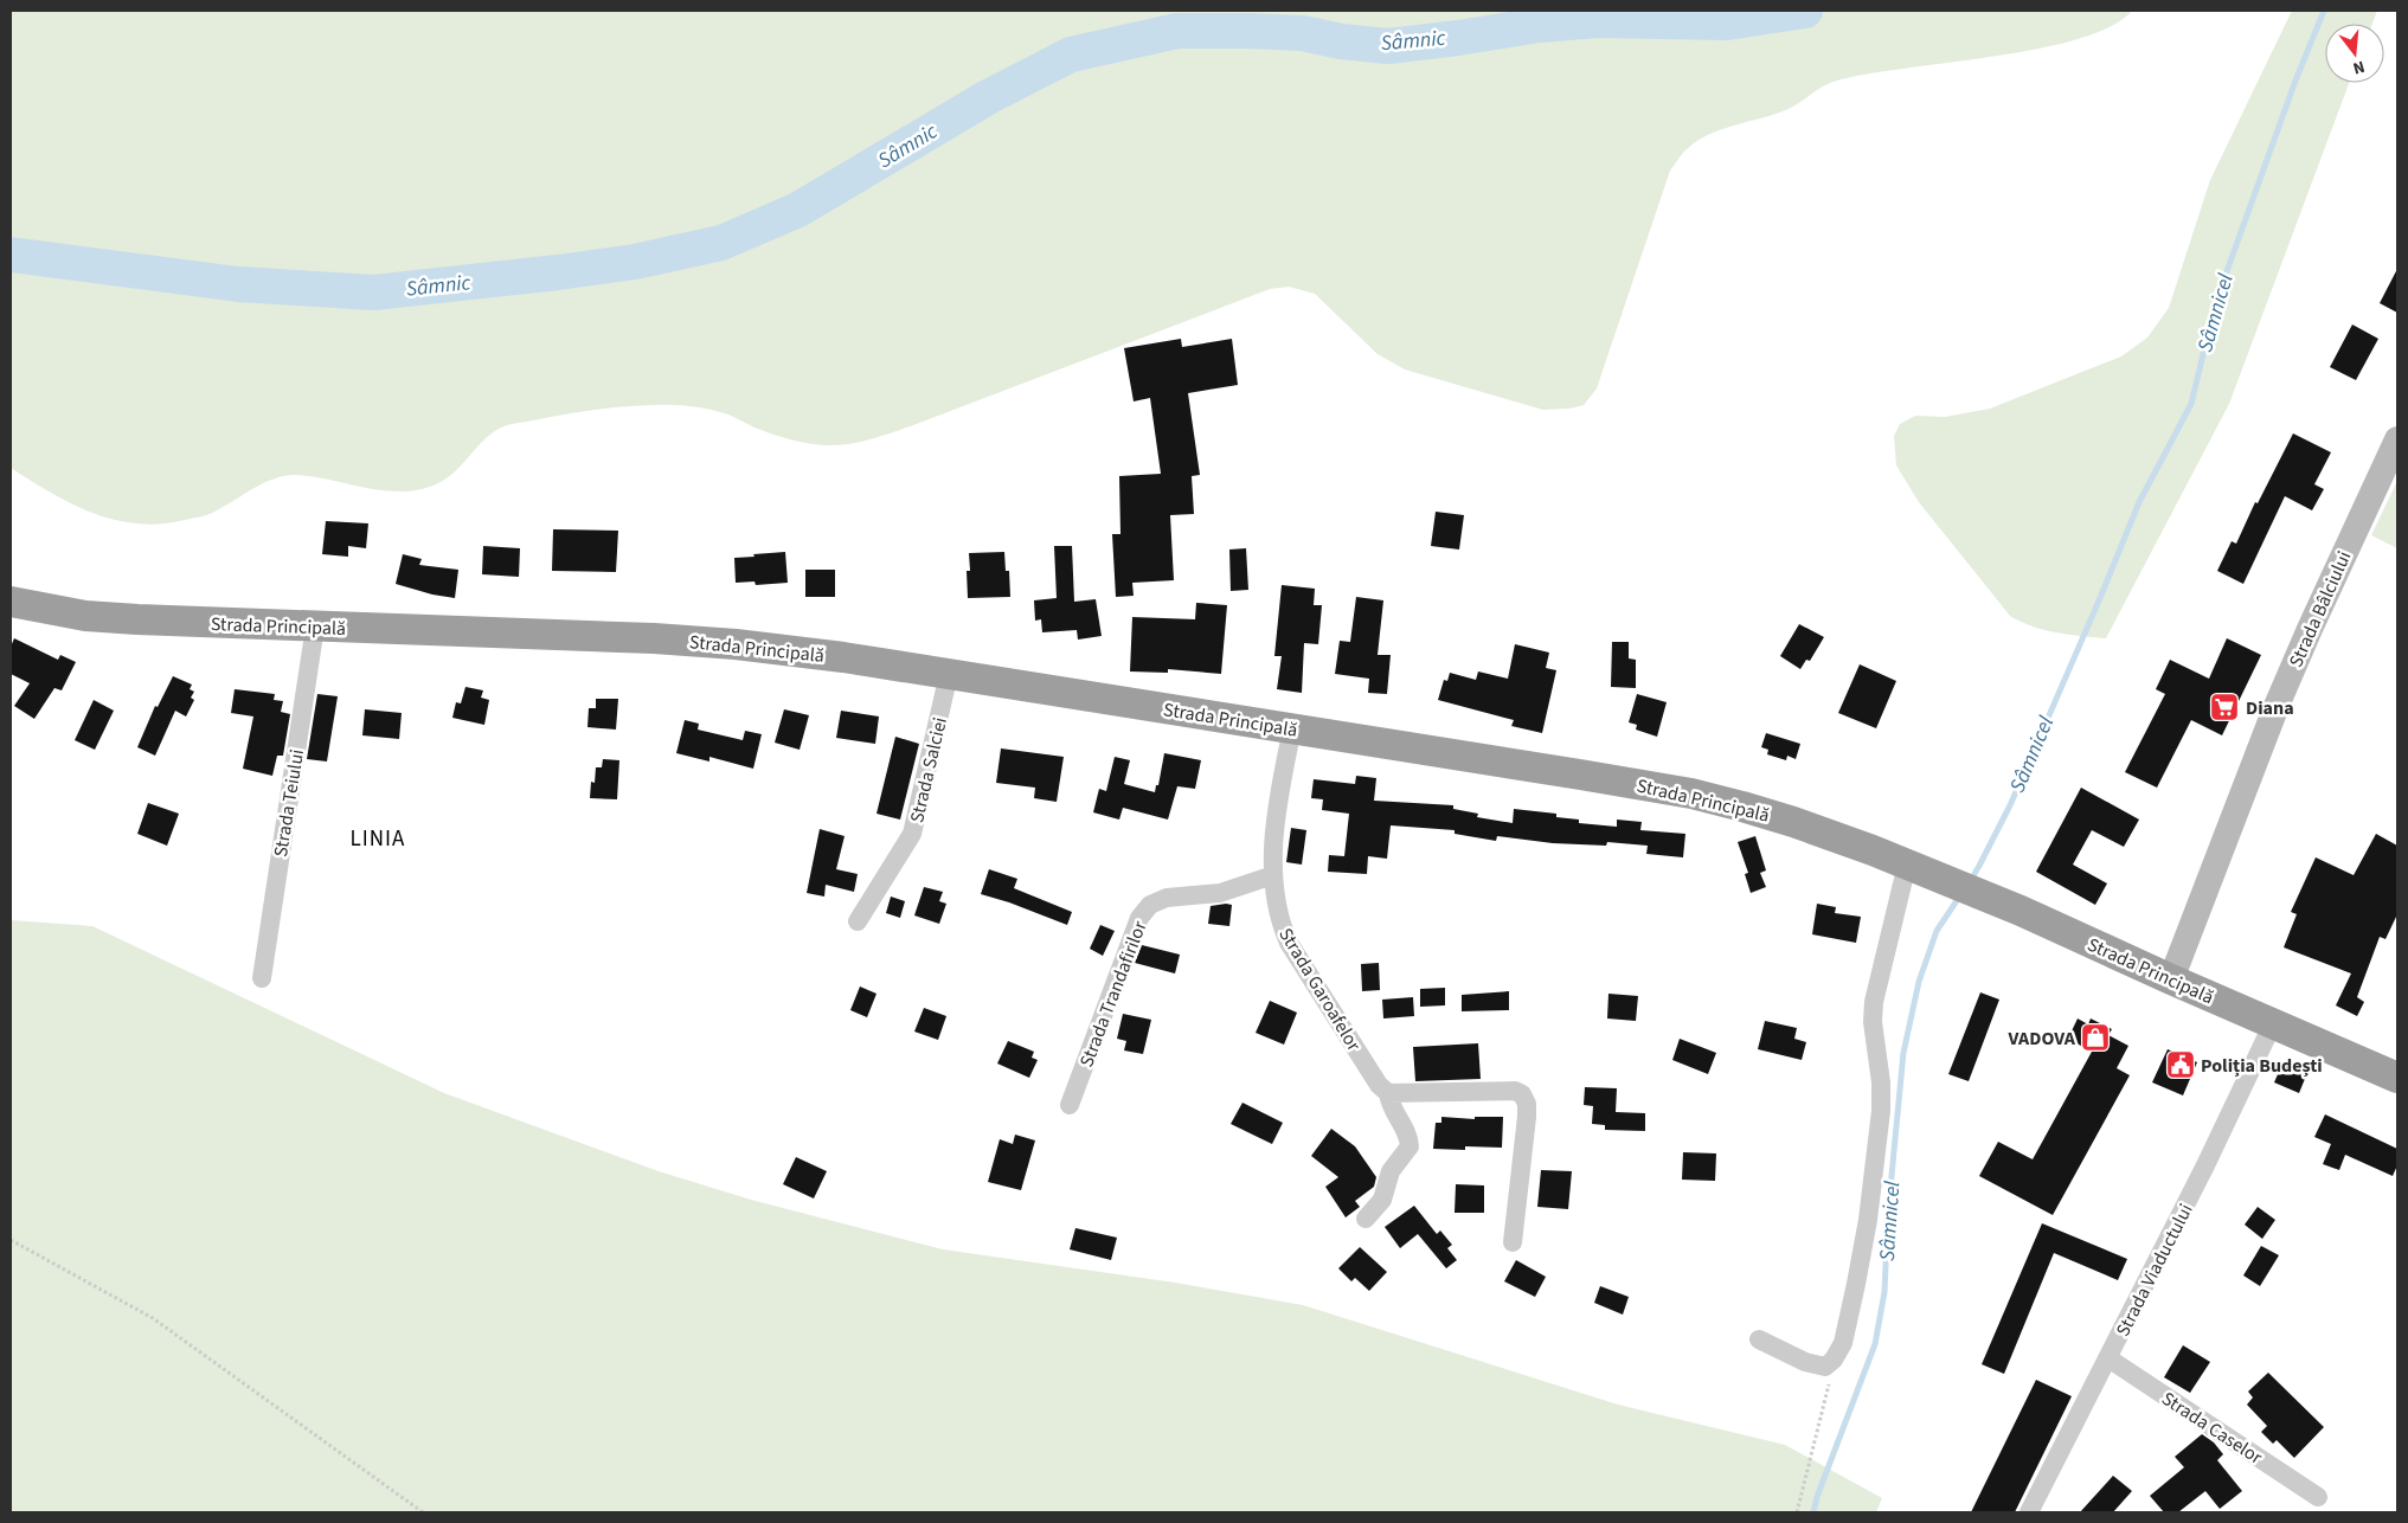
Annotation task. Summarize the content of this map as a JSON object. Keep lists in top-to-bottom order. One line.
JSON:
{"streets":{"highway":["Strada Principală"],"main road":["Strada Bâlciului"],"street":["Strada Salciei","Strada Teiului","Strada Garoafelor","Strada Trandafirilor","Strada Viaductului","Strada Caselor"]},"crossings":[["Strada Bâlciului","Strada Principală"],["Strada Principală","Strada Salciei"],["Strada Principală","Strada Teiului"],["Strada Principală","Strada Viaductului"],["Strada Garoafelor","Strada Trandafirilor"],["Strada Viaductului","Strada Caselor"]],"districts":["LINIA"],"water":["Sâmnic","Sâmnicel"],"places":{"supermarket":["Diana"],"shop":["VADOVA"],"public building":["Poliția Budești"]},"north":"bottom"}
